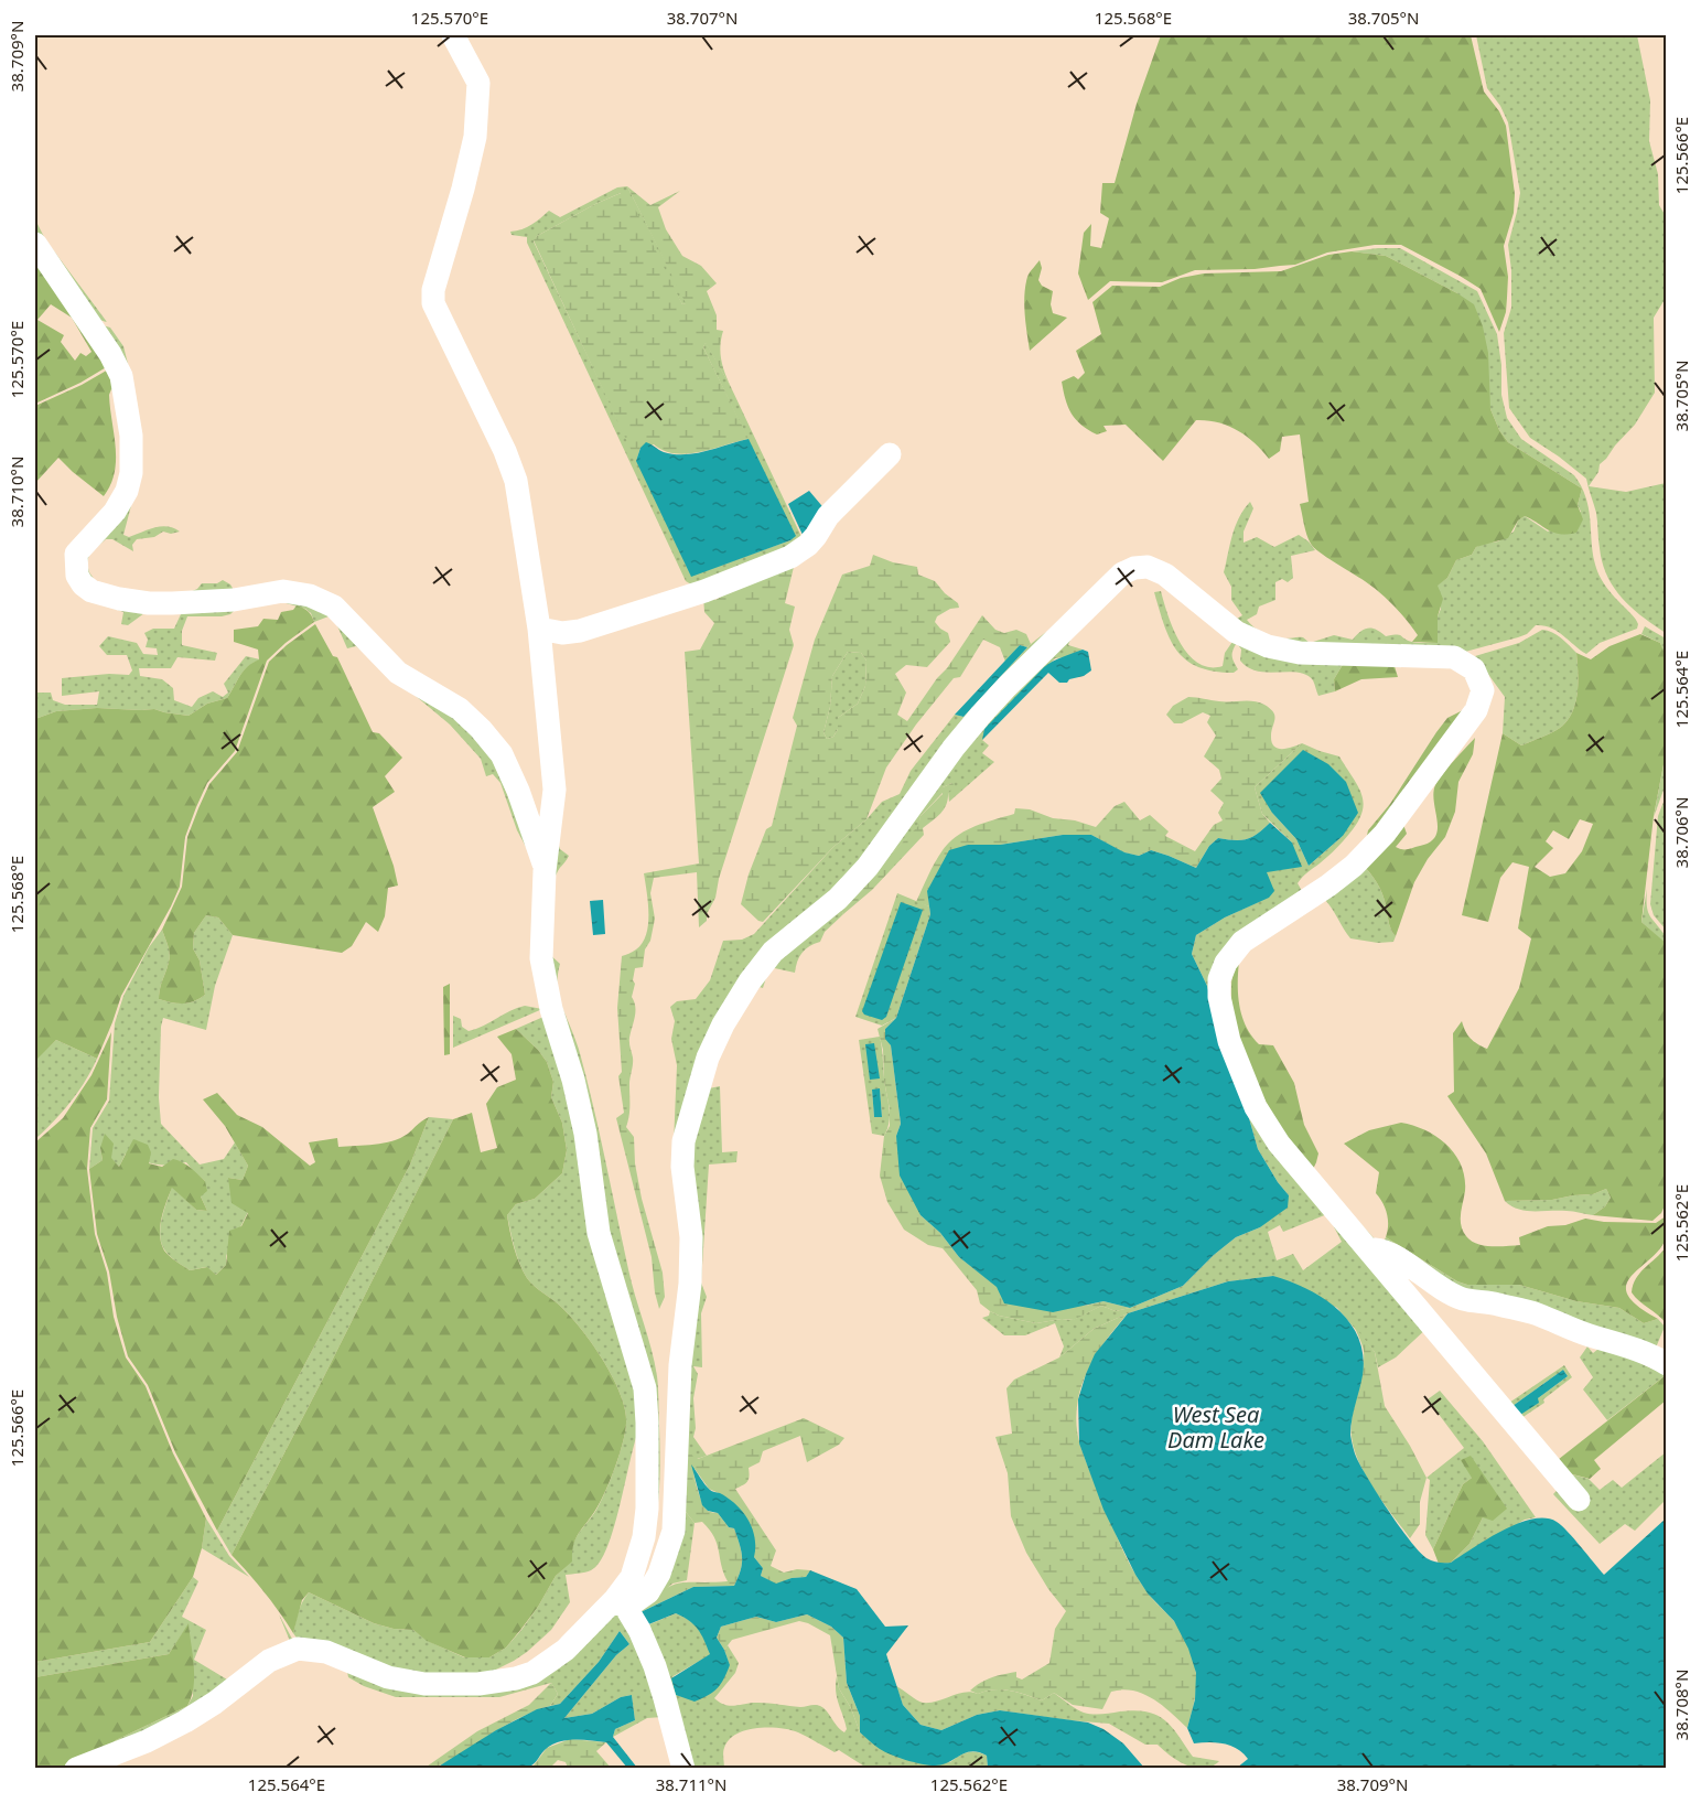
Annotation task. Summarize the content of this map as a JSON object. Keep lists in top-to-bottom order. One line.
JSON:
{"water":["West Sea Dam Lake"],"coordinates":["125.570°E","38.707°N","125.568°E","38.705°N","38.709°N","125.566°E","38.710°N","125.564°E","38.706°N","125.562°E","38.708°N","38.711°N"]}
